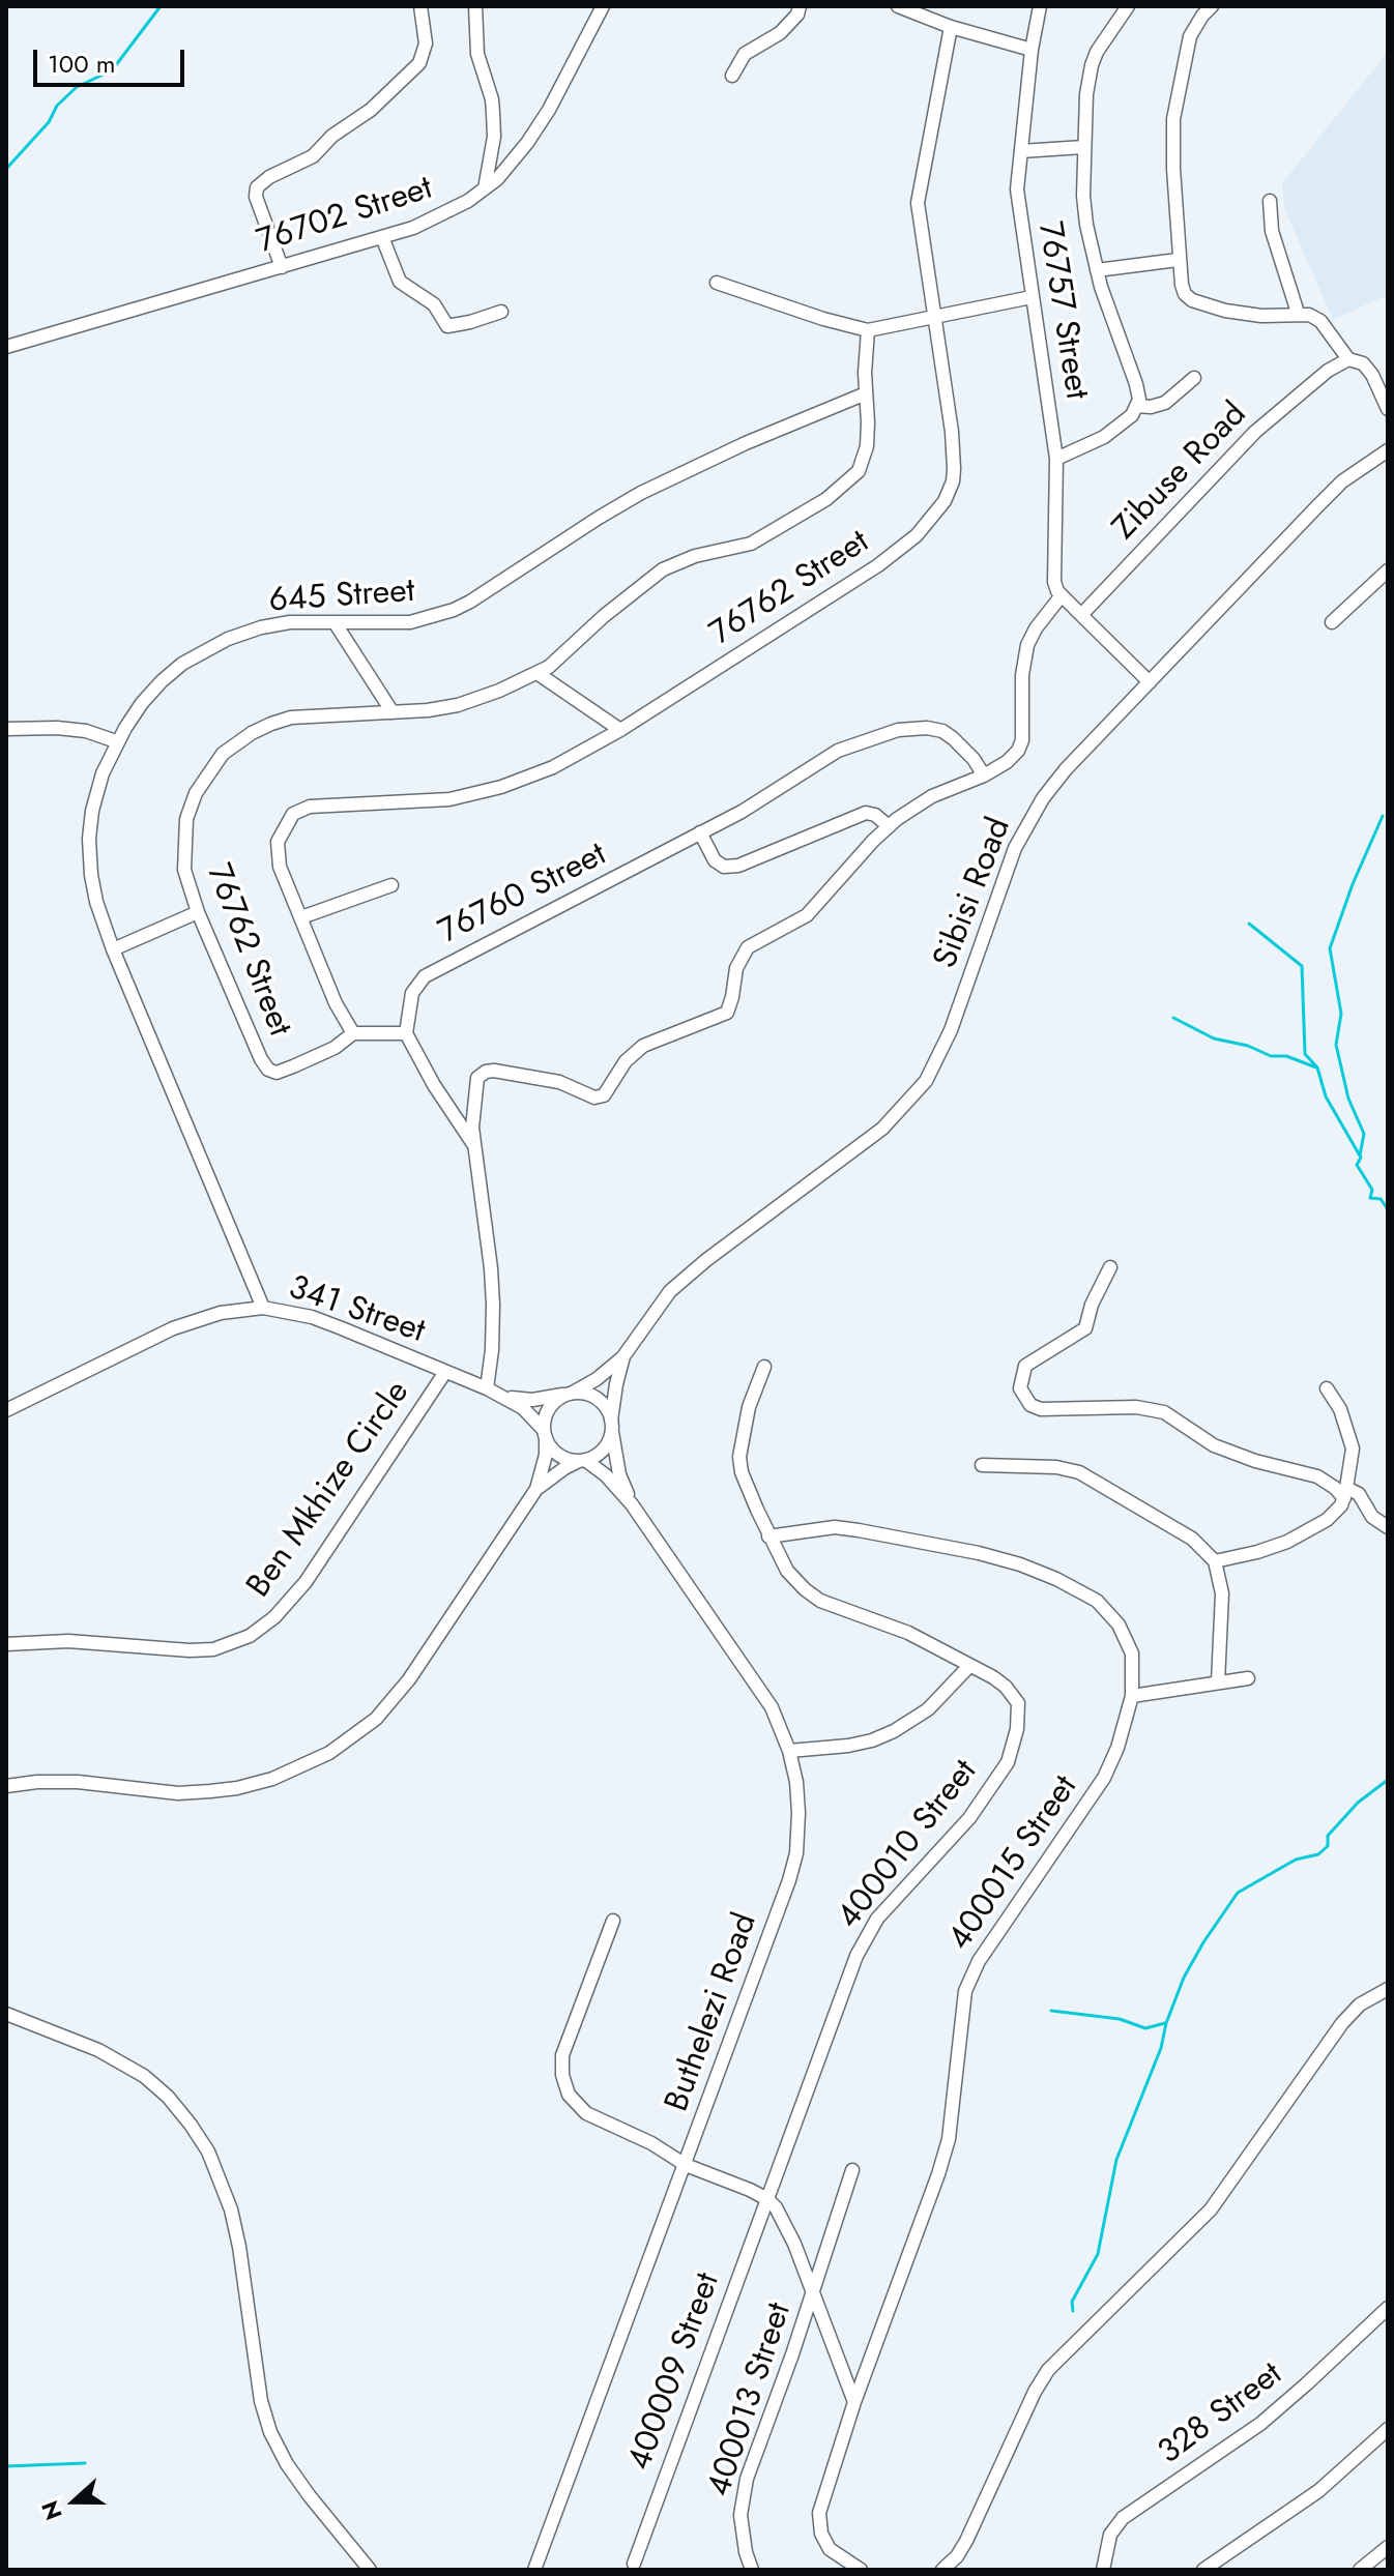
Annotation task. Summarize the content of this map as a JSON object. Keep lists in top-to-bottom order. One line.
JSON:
{"streets":{"street":["76702 Street","76757 Street","Zibuse Road","76762 Street","645 Street","Sibisi Road","76760 Street","341 Street","Ben Mkhize Circle","400010 Street","400015 Street","Buthelezi Road","400009 Street","400013 Street","328 Street"]},"crossings":[["76762 Street","645 Street"],["645 Street","341 Street"],["Sibisi Road","341 Street"],["Sibisi Road","Buthelezi Road"],["341 Street","Ben Mkhize Circle"],["341 Street","Buthelezi Road"],["400010 Street","400015 Street"],["400010 Street","400009 Street"]],"scale_bar":"100 m","north":"left"}
